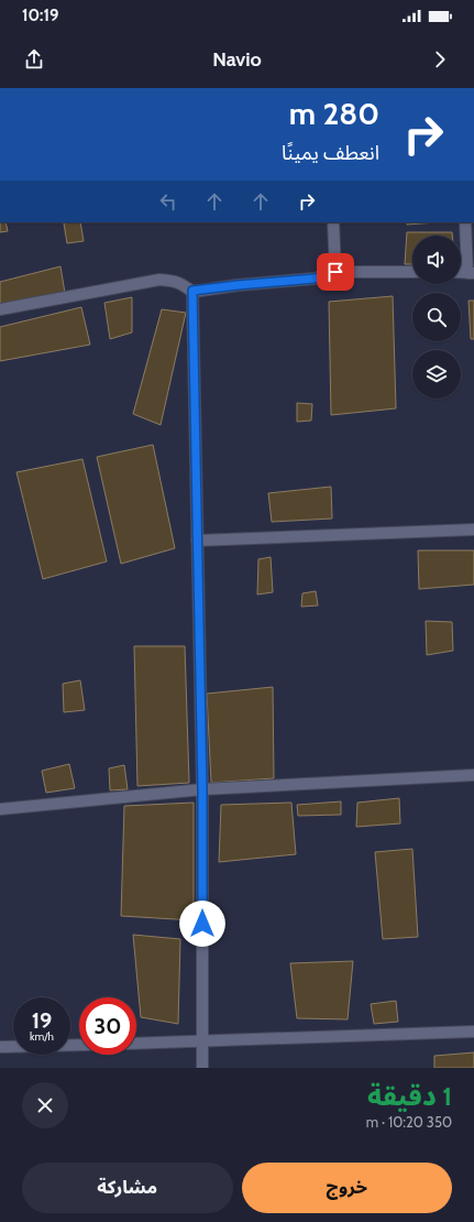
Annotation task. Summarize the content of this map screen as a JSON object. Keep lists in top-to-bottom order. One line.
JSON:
{"page":{"status":"10:19","header":"Navio","turn":["280 m","انعطف يمينًا"],"speed":"19 km/h","limit":"30","heading":["1 دقيقة","350 m · 10:20"],"buttons":["خروج","مشاركة"]}}
